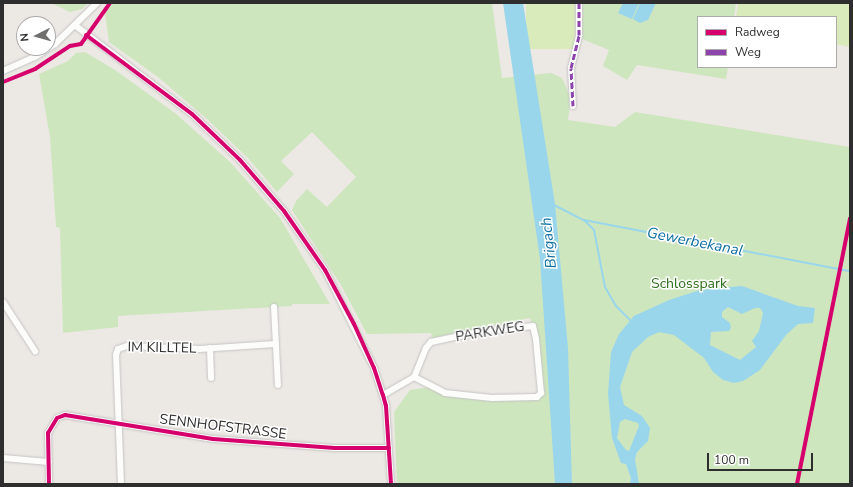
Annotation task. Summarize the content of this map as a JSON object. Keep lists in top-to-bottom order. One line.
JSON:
{"streets":{"street":["PARKWEG","IM KILLTEL","SENNHOFSTRASSE"]},"crossings":[["IM KILLTEL","SENNHOFSTRASSE"]],"water":["Gewerbekanal","Brigach"],"parks":["Schlosspark"],"legend":["Radweg","Weg"],"scale_bar":"100 m","north":"left"}
